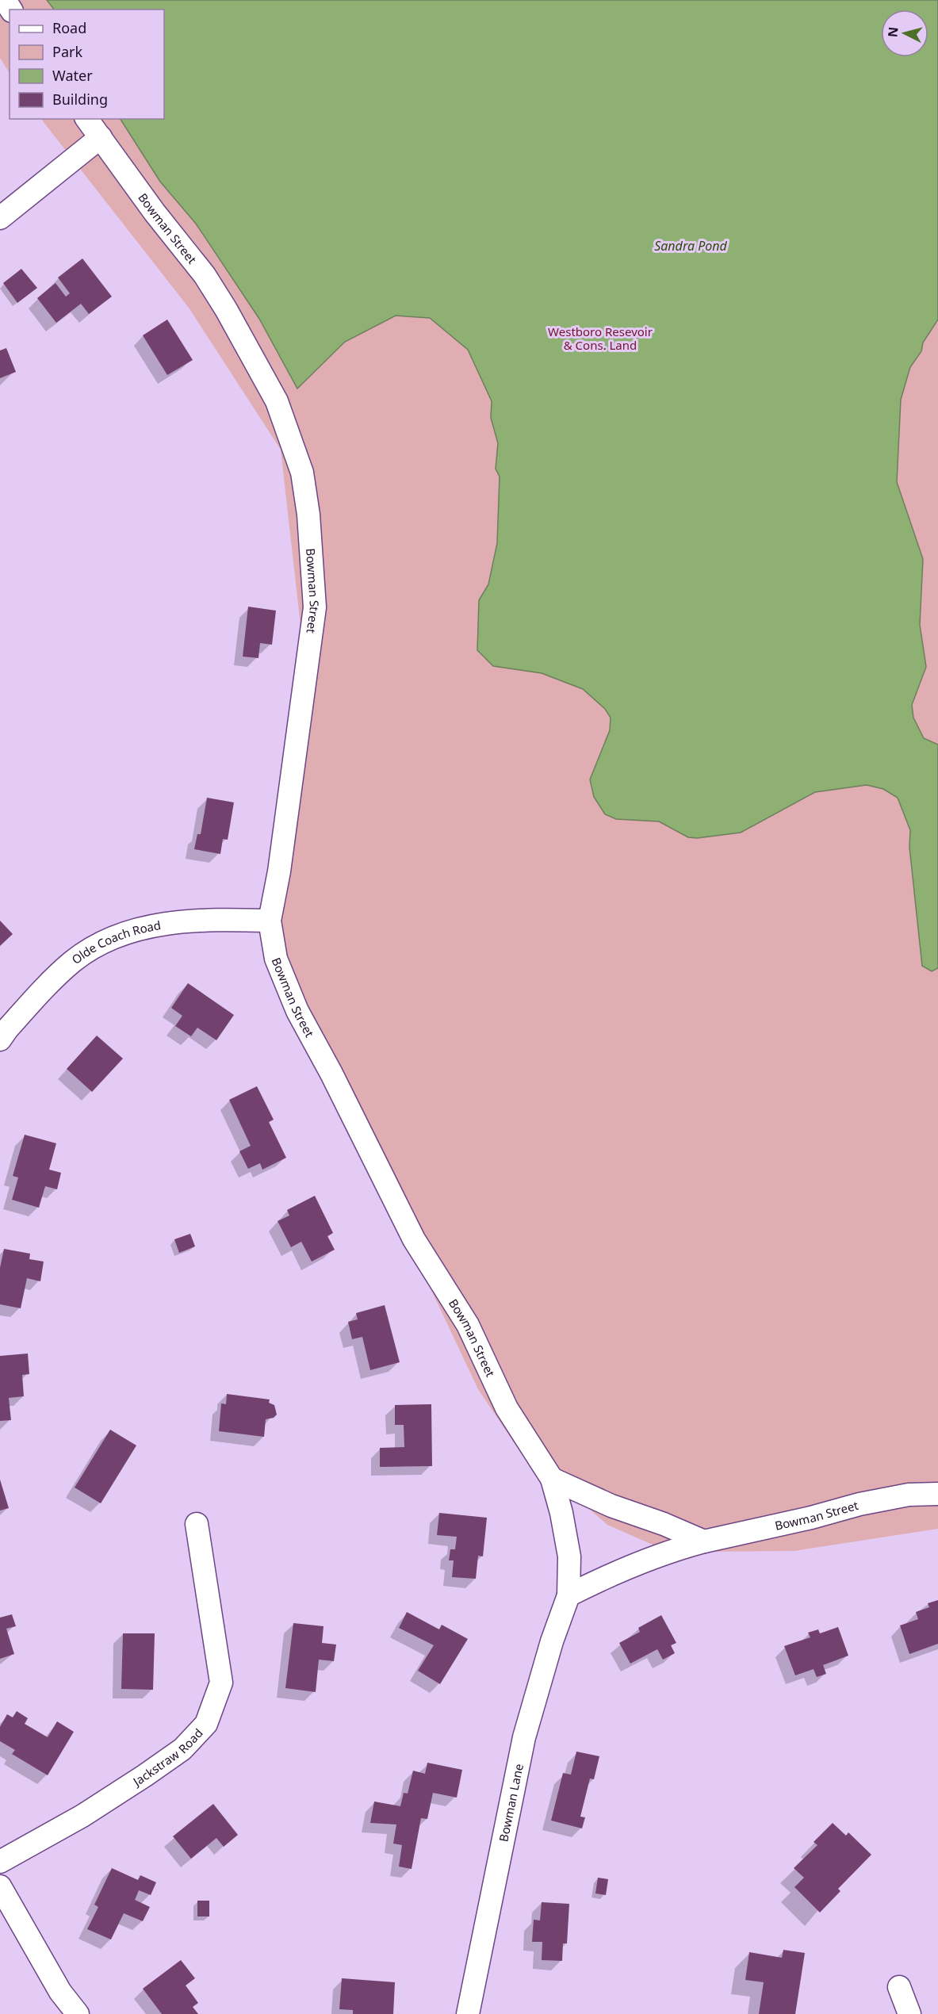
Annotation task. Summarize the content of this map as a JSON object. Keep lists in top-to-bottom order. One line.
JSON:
{"streets":{"street":["Bowman Street","Olde Coach Road","Jackstraw Road","Bowman Lane"]},"crossings":[["Bowman Street","Olde Coach Road"],["Bowman Street","Bowman Lane"]],"water":["Sandra Pond"],"parks":["Westboro Resevoir & Cons. Land"],"legend":["Road","Park","Water","Building"],"north":"left"}
